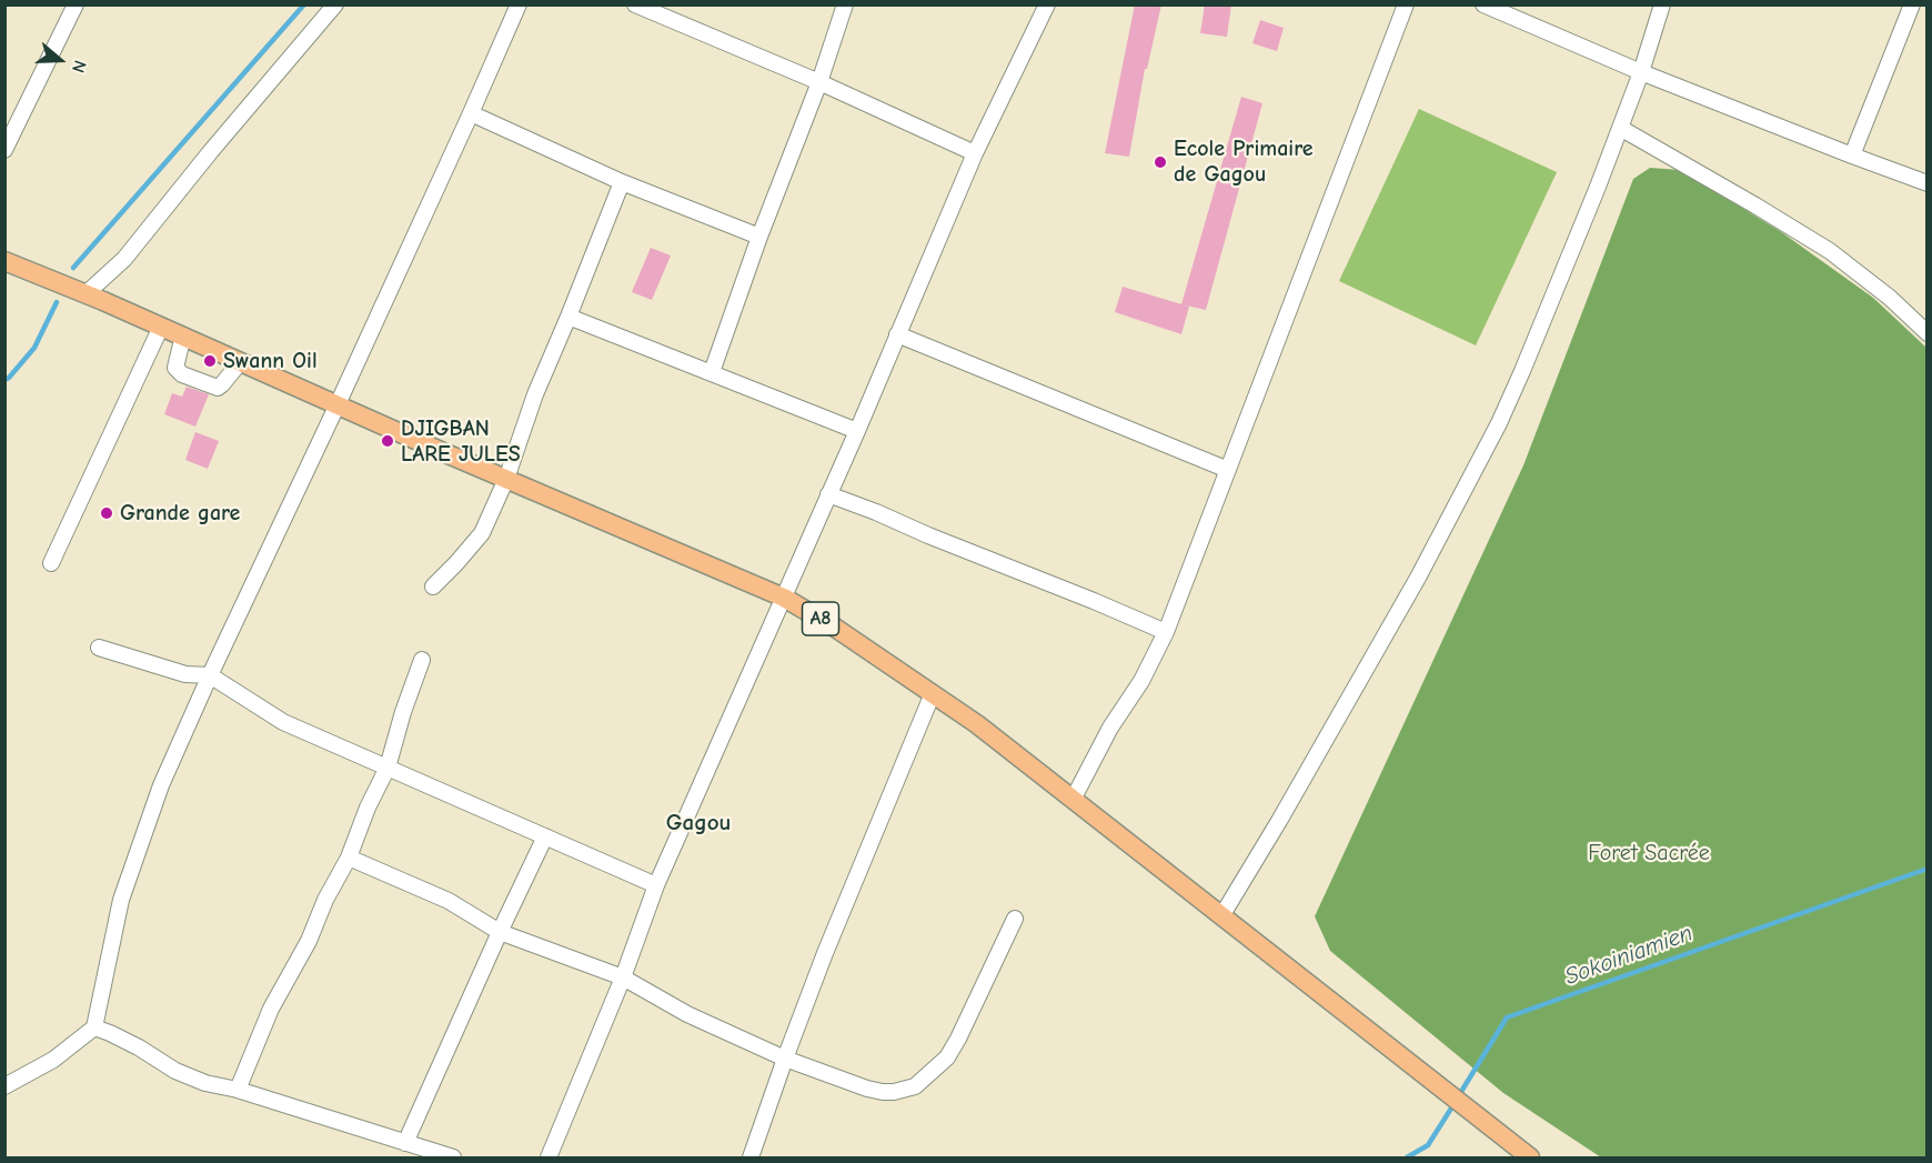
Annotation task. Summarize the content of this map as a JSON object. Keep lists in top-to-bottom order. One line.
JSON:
{"streets":{"main road":["A8"]},"districts":["Gagou"],"water":["Sokoiniamien"],"parks":["Foret Sacrée"],"places":["Ecole Primaire de Gagou","Swann Oil","DJIGBAN LARE JULES","Grande gare"],"north":"right"}
